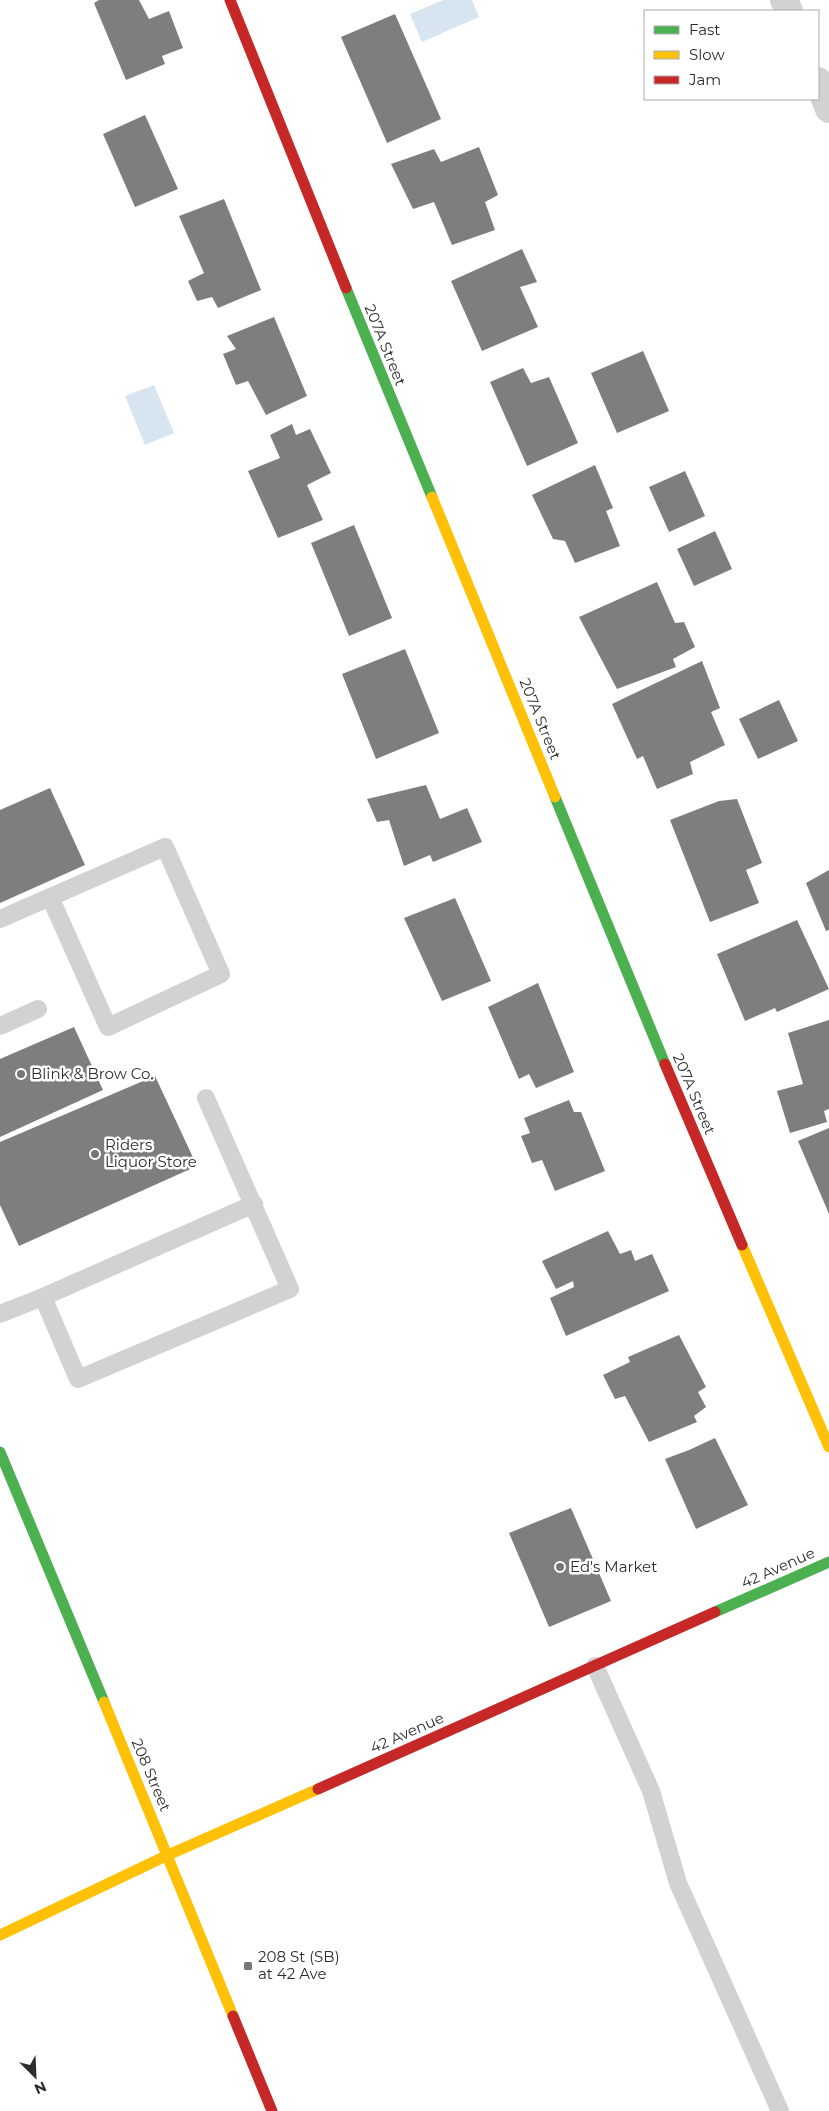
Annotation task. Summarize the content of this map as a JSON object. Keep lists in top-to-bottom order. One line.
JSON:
{"streets":{"street":["207A Street","42 Avenue","208 Street"]},"crossings":[["42 Avenue","208 Street"]],"places":{"other":["Blink & Brow Co.","Riders Liquor Store","Ed's Market"],"transit":["208 St (SB) at 42 Ave"]},"legend":["Fast","Slow","Jam"],"north":"bottom right"}
